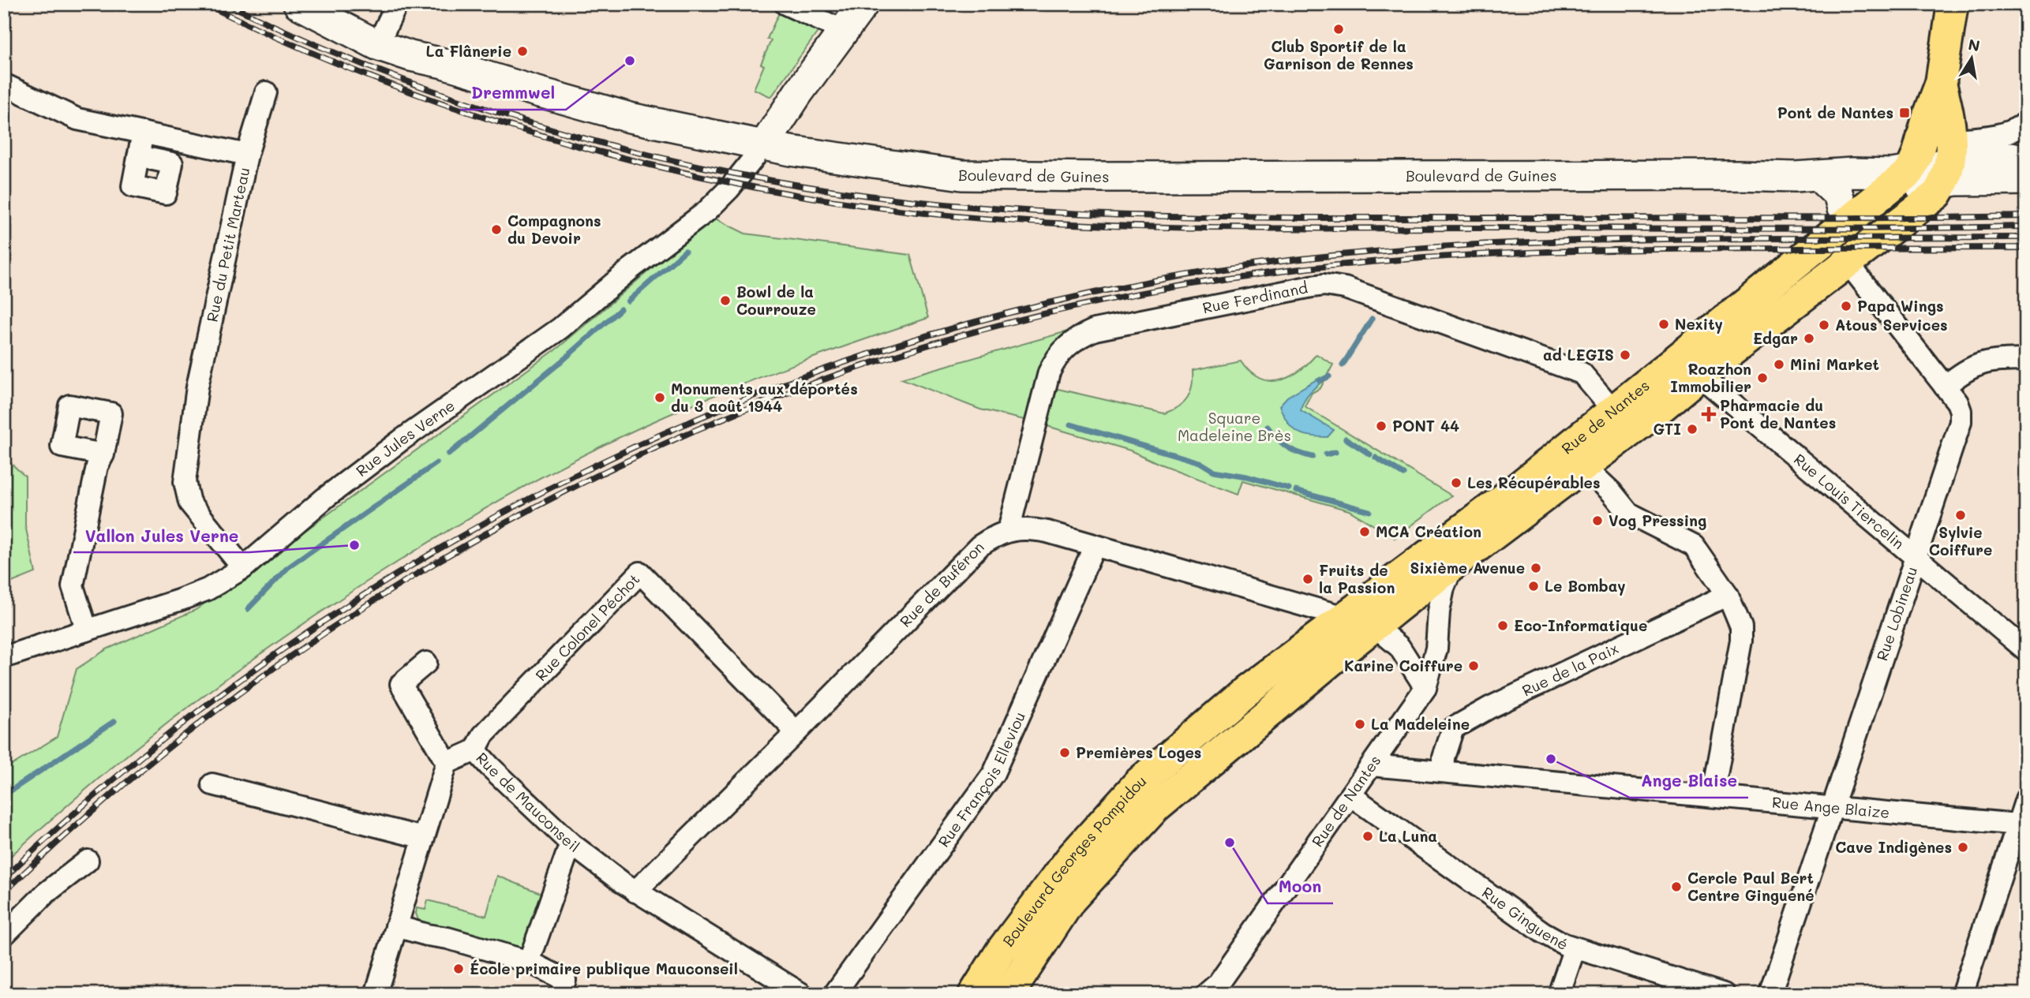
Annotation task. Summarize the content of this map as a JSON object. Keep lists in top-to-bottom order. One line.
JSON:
{"streets":{"main road":["Rue de Nantes","Boulevard Georges Pompidou"],"street":["Boulevard de Guines","Rue du Petit Marteau","Rue Ferdinand","Rue Jules Verne","Rue Louis Tiercelin","Rue de Buféron","Rue Lobineau","Rue Colonel Péchot","Rue de la Paix","Rue François Elleviou","Rue de Mauconseil","Rue Ange Blaize","Rue Ginguené"]},"crossings":[["Boulevard de Guines","Rue de Nantes"],["Boulevard de Guines","Rue Jules Verne"],["Rue du Petit Marteau","Rue Jules Verne"],["Rue Ferdinand","Rue de Nantes"],["Rue Ferdinand","Rue de Buféron"],["Rue de Nantes","Rue Louis Tiercelin"],["Rue de Nantes","Rue de Buféron"],["Rue de Nantes","Rue Lobineau"],["Rue de Nantes","Rue Ange Blaize"],["Rue de Nantes","Boulevard Georges Pompidou"],["Rue de Nantes","Rue Ginguené"],["Rue Louis Tiercelin","Rue Lobineau"],["Rue de Buféron","Rue Colonel Péchot"],["Rue de Buféron","Rue François Elleviou"],["Rue de Buféron","Rue de Mauconseil"],["Rue de Buféron","Boulevard Georges Pompidou"],["Rue Lobineau","Rue Ange Blaize"],["Rue Colonel Péchot","Rue de Mauconseil"],["Rue de la Paix","Rue Ange Blaize"]],"parks":["Square Madeleine Brès"],"places":{"other":["Club Sportif de la Garnison de Rennes","La Flânerie","Dremmwel","Compagnons du Devoir","Bowl de la Courrouze","Papa Wings","Nexity","Atous Services","Edgar","ad LEGIS","Mini Market","Roazhon Immobilier","Monuments aux déportés du 3 août 1944","PONT 44","GTI","Les Récupérables","Sylvie Coiffure","Vog Pressing","MCA Création","Vallon Jules Verne","Sixième Avenue","Fruits de la Passion","Le Bombay","Eco-Informatique","Karine Coiffure","La Madeleine","Premières Loges","Ange Blaise","La Luna","Moon","Cave Indigènes","Cercle Paul Bert Centre Ginguené","École primaire publique Mauconseil"],"transit":["Pont de Nantes"],"health":["Pharmacie du Pont de Nantes"]},"north":"top"}
